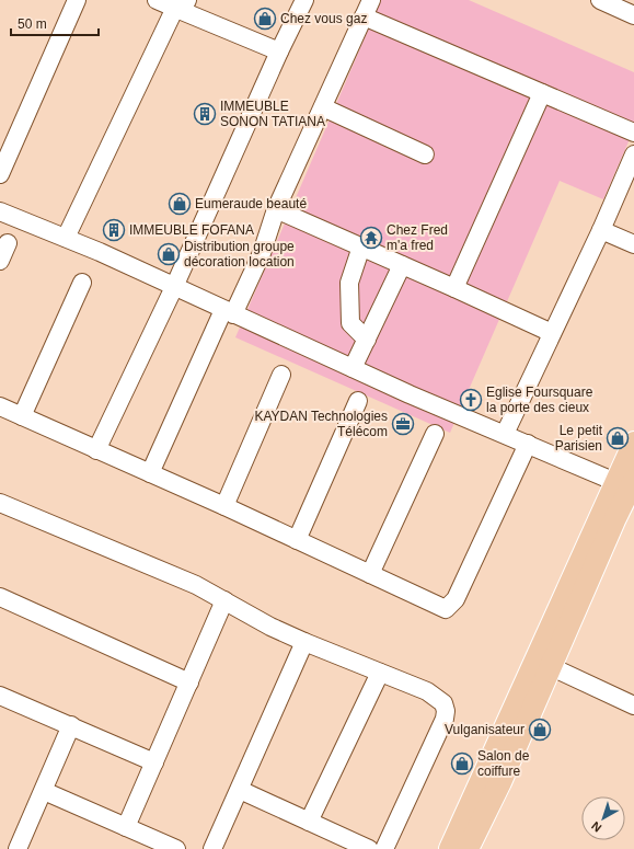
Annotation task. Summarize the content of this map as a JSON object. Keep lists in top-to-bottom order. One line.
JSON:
{"places":{"shop":["Chez vous gaz","Eumeraude beauté","Distribution groupe décoration location","Le petit Parisien","Vulganisateur","Salon de coiffure"],"building":["IMMEUBLE SONON TATIANA","IMMEUBLE FOFANA"],"temple":["Chez Fred m'a fred"],"church":["Eglise Foursquare la porte des cieux"],"office":["KAYDAN Technologies Télécom"]},"scale_bar":"50 m","north":"bottom left"}
